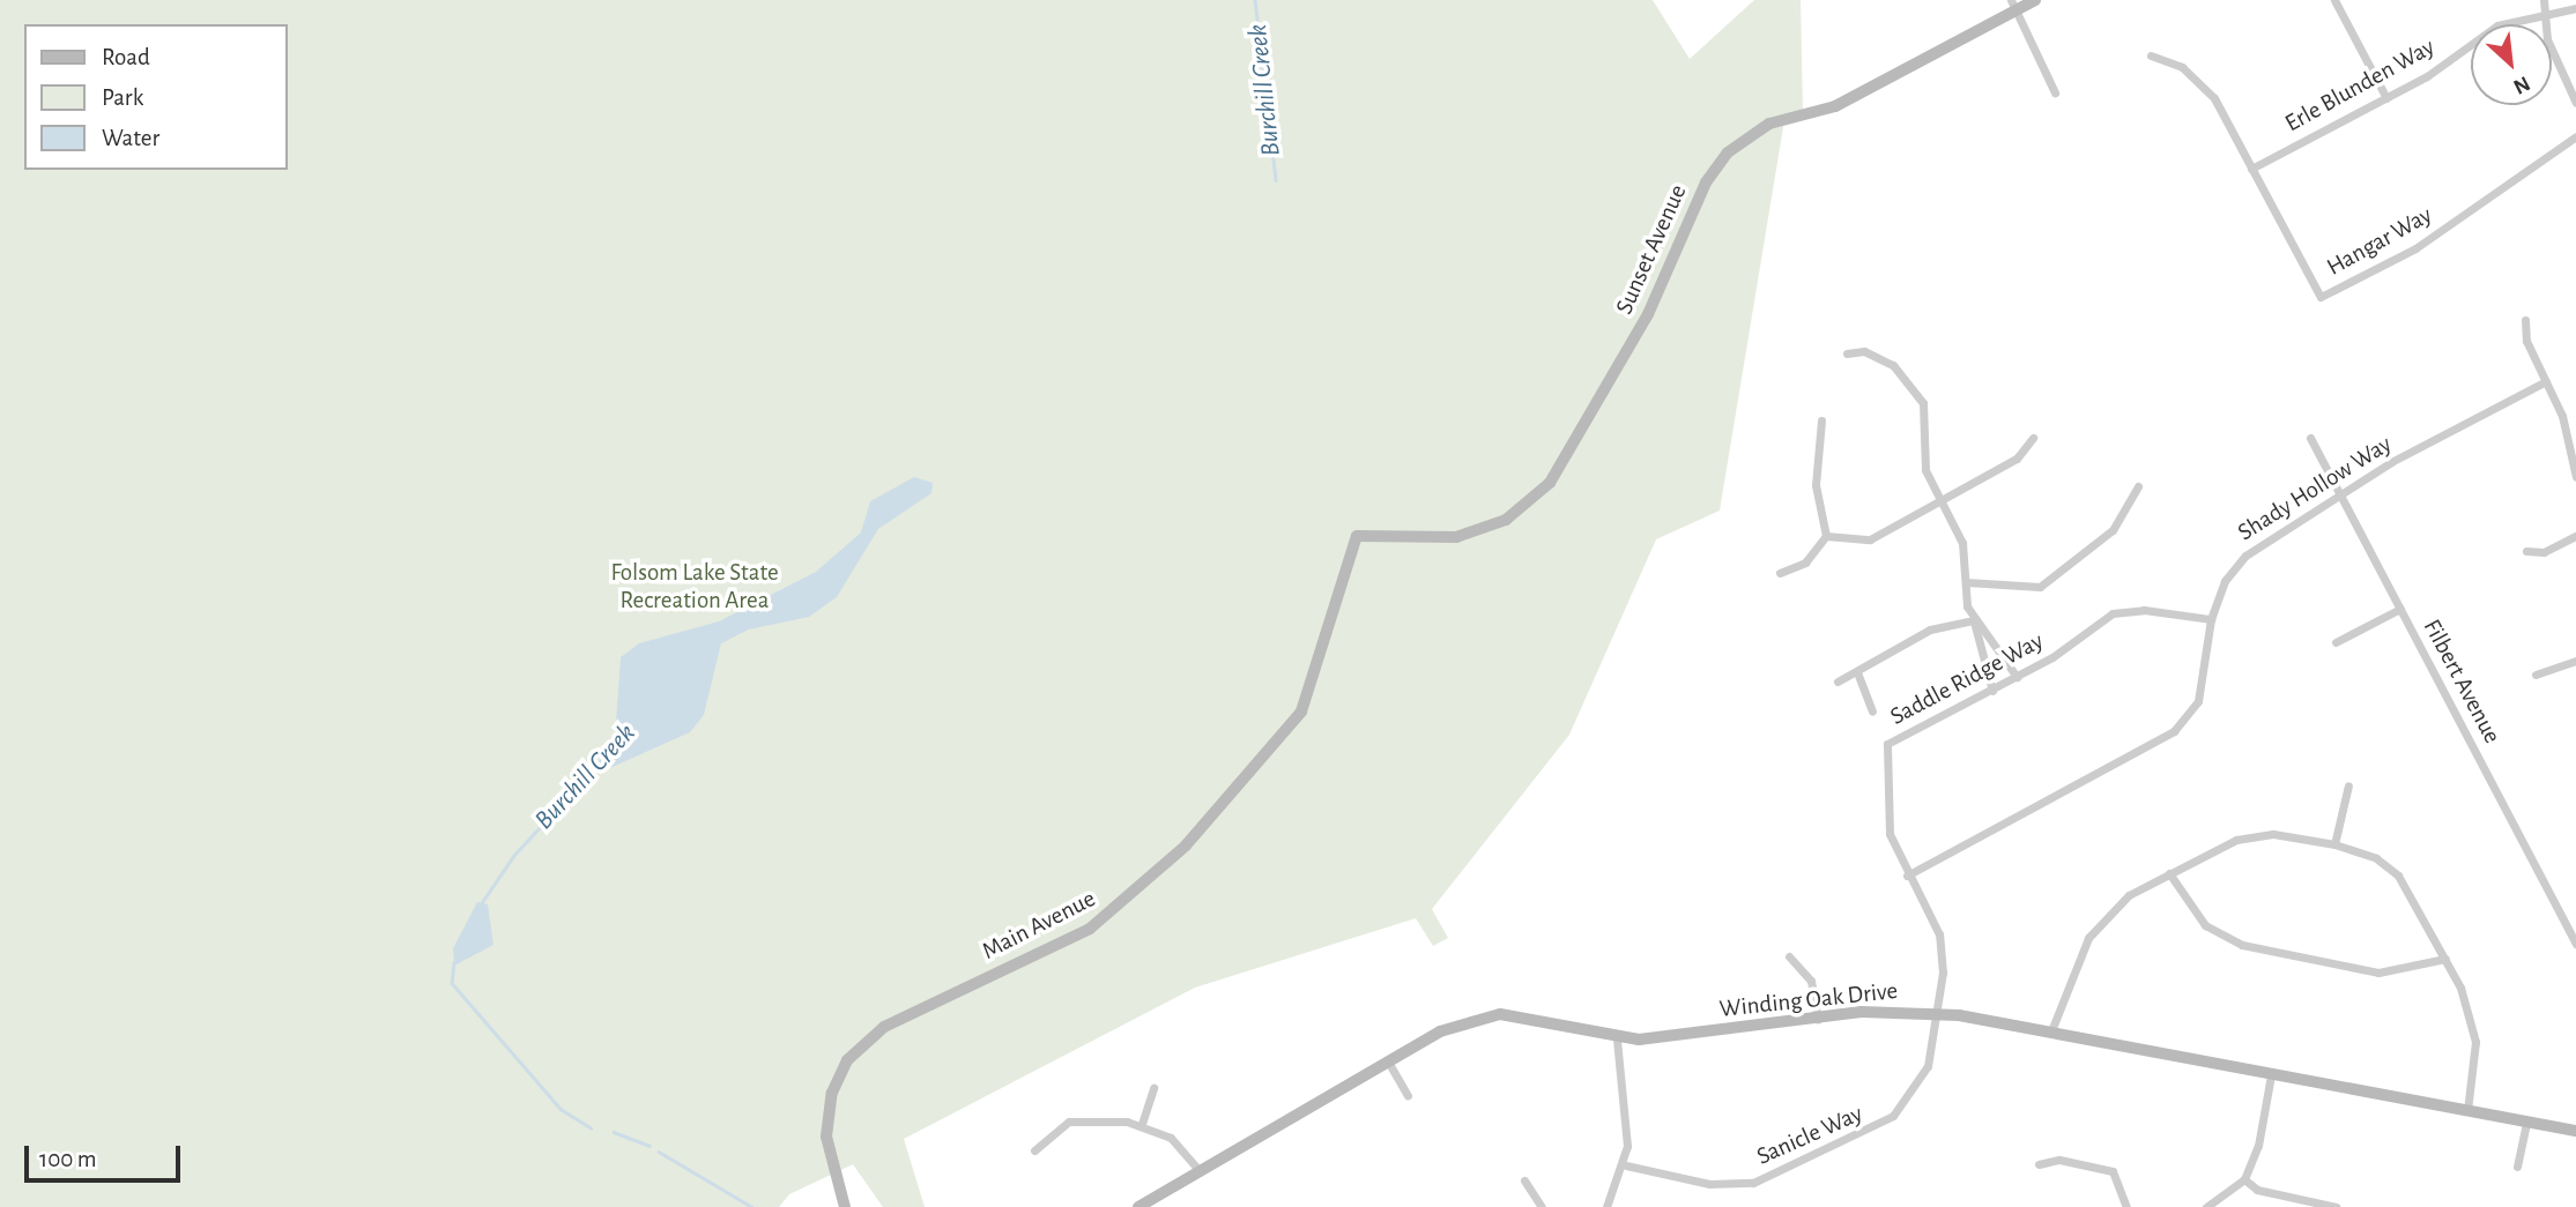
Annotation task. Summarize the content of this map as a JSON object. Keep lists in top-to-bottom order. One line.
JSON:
{"streets":{"street":["Erle Blunden Way","Hangar Way","Sunset Avenue","Shady Hollow Way","Saddle Ridge Way","Filbert Avenue","Main Avenue","Winding Oak Drive","Sanicle Way"]},"crossings":[["Erle Blunden Way","Hangar Way"],["Sunset Avenue","Main Avenue"],["Shady Hollow Way","Saddle Ridge Way"],["Shady Hollow Way","Filbert Avenue"],["Saddle Ridge Way","Winding Oak Drive"],["Saddle Ridge Way","Sanicle Way"],["Winding Oak Drive","Sanicle Way"]],"water":["Burchill Creek"],"parks":["Folsom Lake State Recreation Area"],"legend":["Road","Park","Water"],"scale_bar":"100 m","north":"bottom right"}
